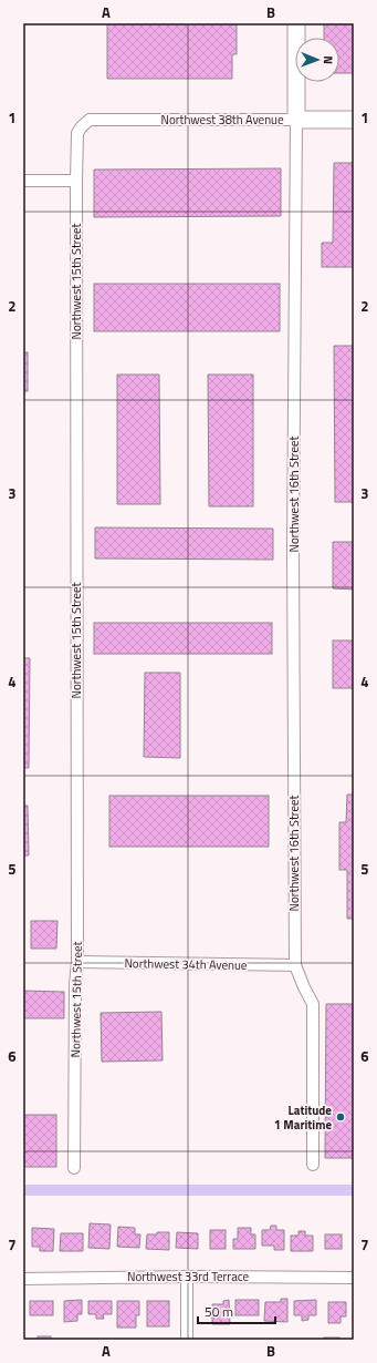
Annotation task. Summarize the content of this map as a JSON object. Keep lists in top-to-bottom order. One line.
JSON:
{"streets":{"street":["Northwest 38th Avenue","Northwest 15th Street","Northwest 16th Street","Northwest 34th Avenue","Northwest 33rd Terrace"]},"crossings":[["Northwest 38th Avenue","Northwest 15th Street"],["Northwest 38th Avenue","Northwest 16th Street"],["Northwest 15th Street","Northwest 34th Avenue"],["Northwest 16th Street","Northwest 34th Avenue"]],"places":["Latitude 1 Maritime"],"scale_bar":"50 m","north":"right","grid":{"columns":["A","B"],"rows":["1","2","3","4","5","6","7"]}}
